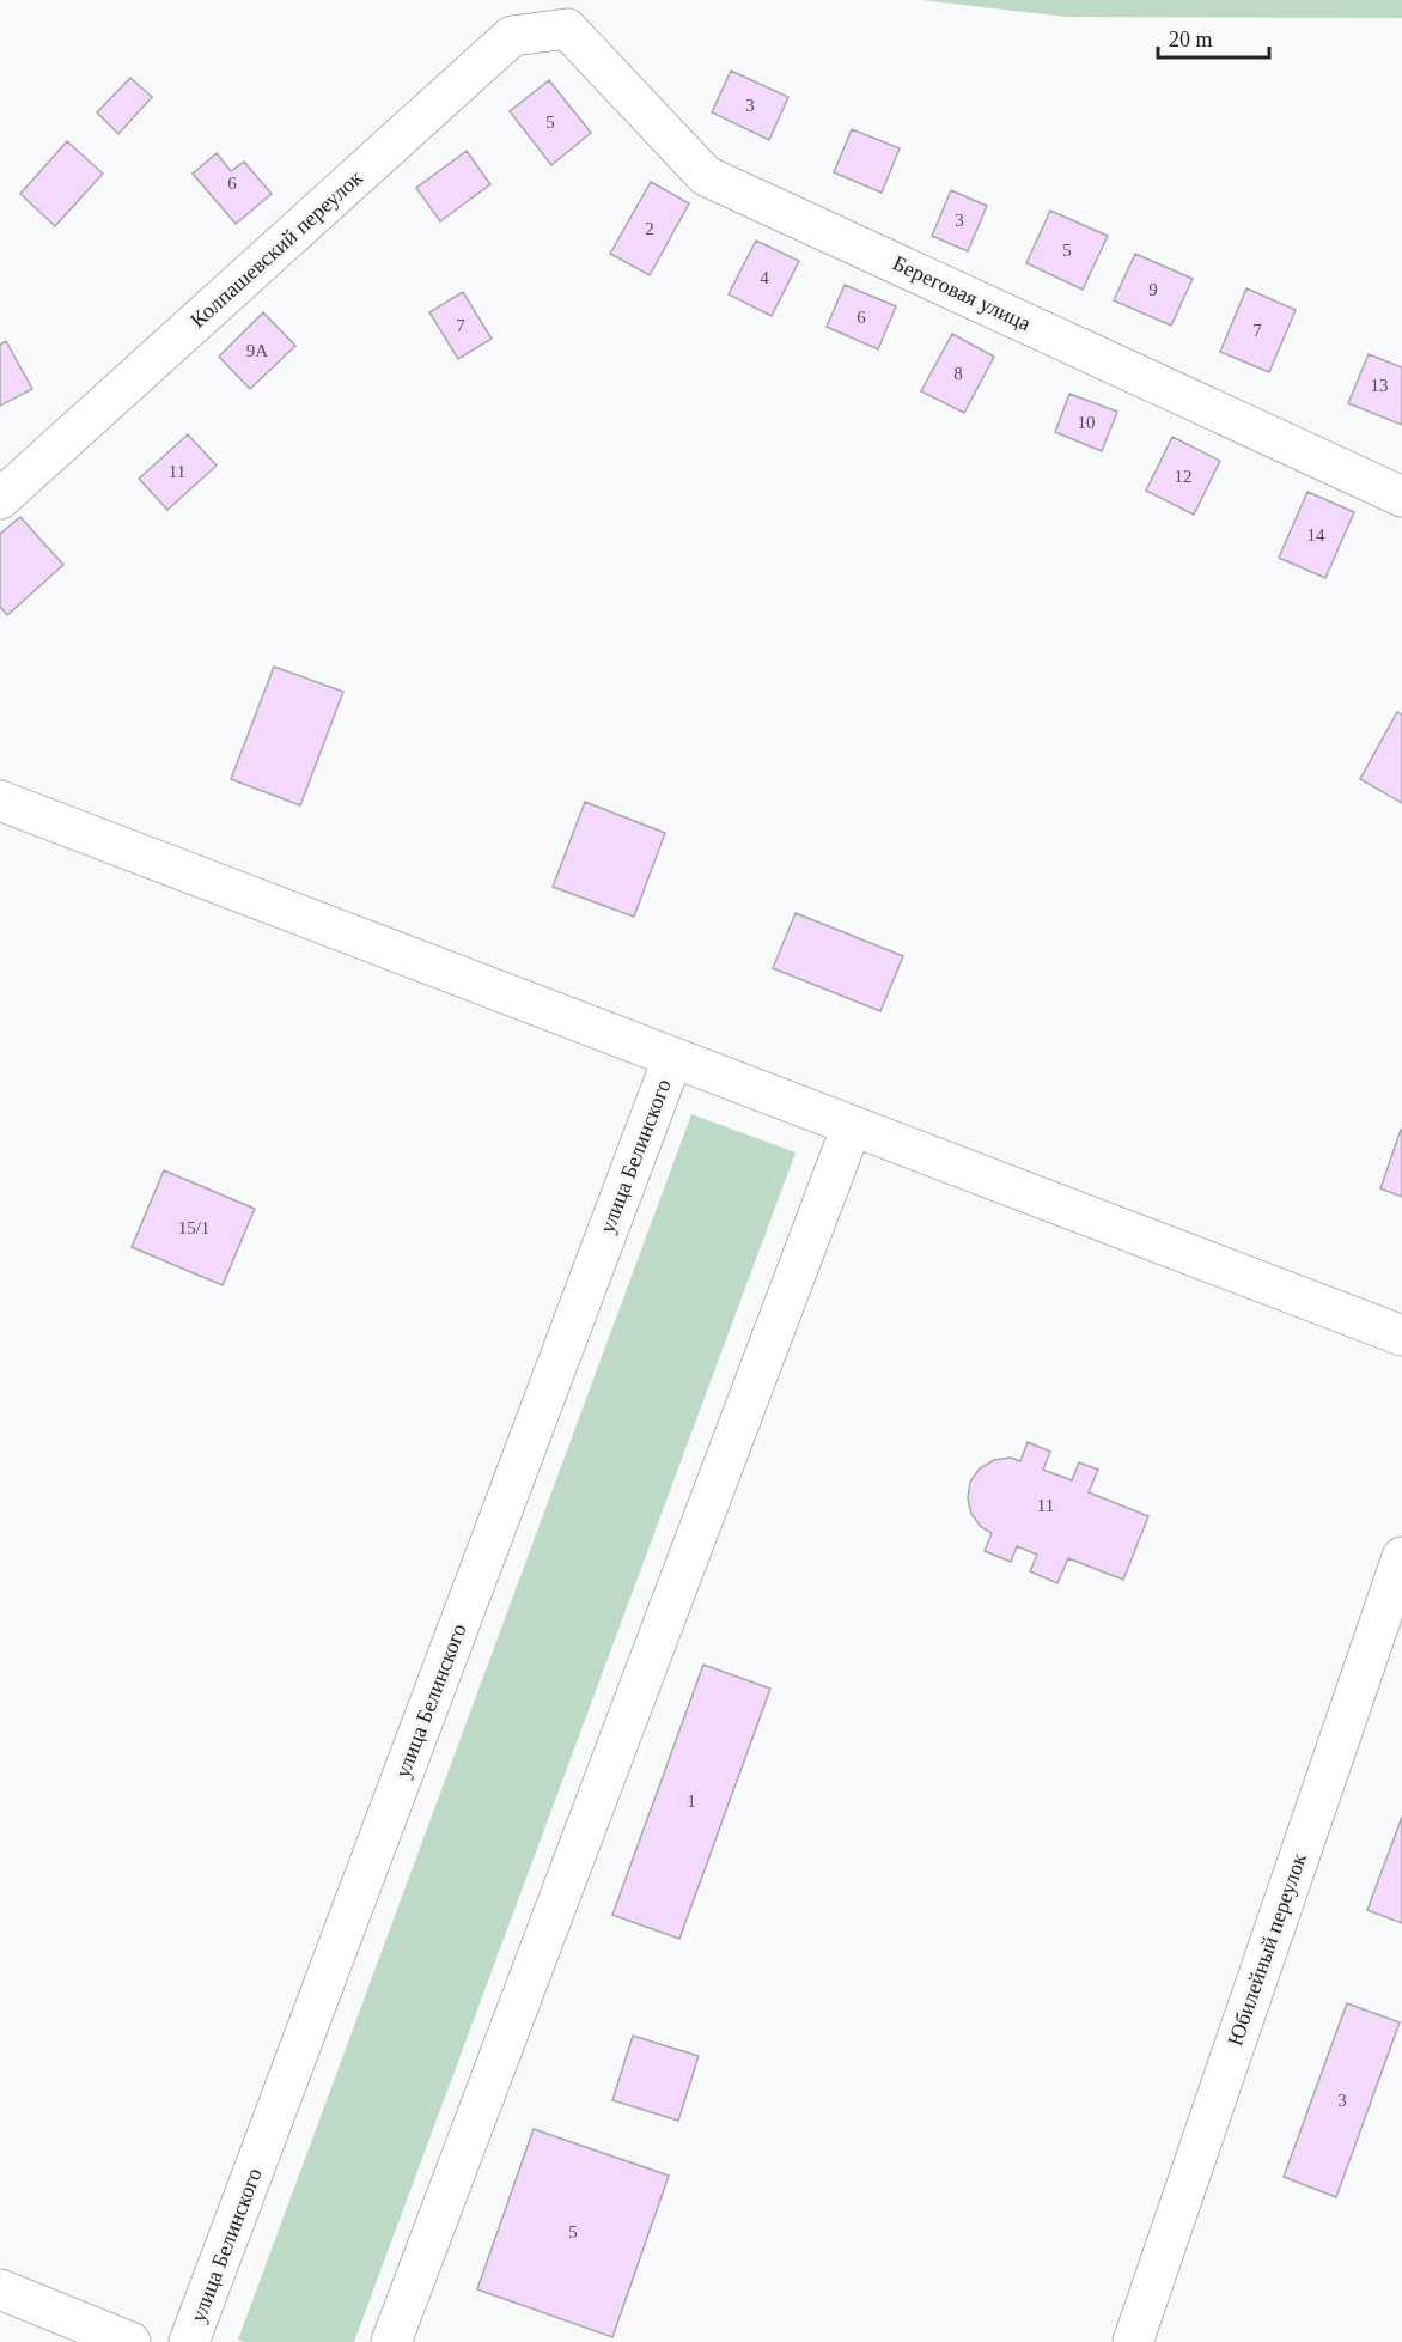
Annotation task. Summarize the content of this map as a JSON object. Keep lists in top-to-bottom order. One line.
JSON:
{"streets":{"street":["Колпашевский переулок","Береговая улица","улица Белинского","Юбилейный переулок"]},"crossings":[["Колпашевский переулок","Береговая улица"]],"house_numbers":["3","5","6","3","2","5","4","9","6","7","7","9А","8","13","10","11","12","14","15/1","11","1","3","5"],"scale_bar":"20 m"}
